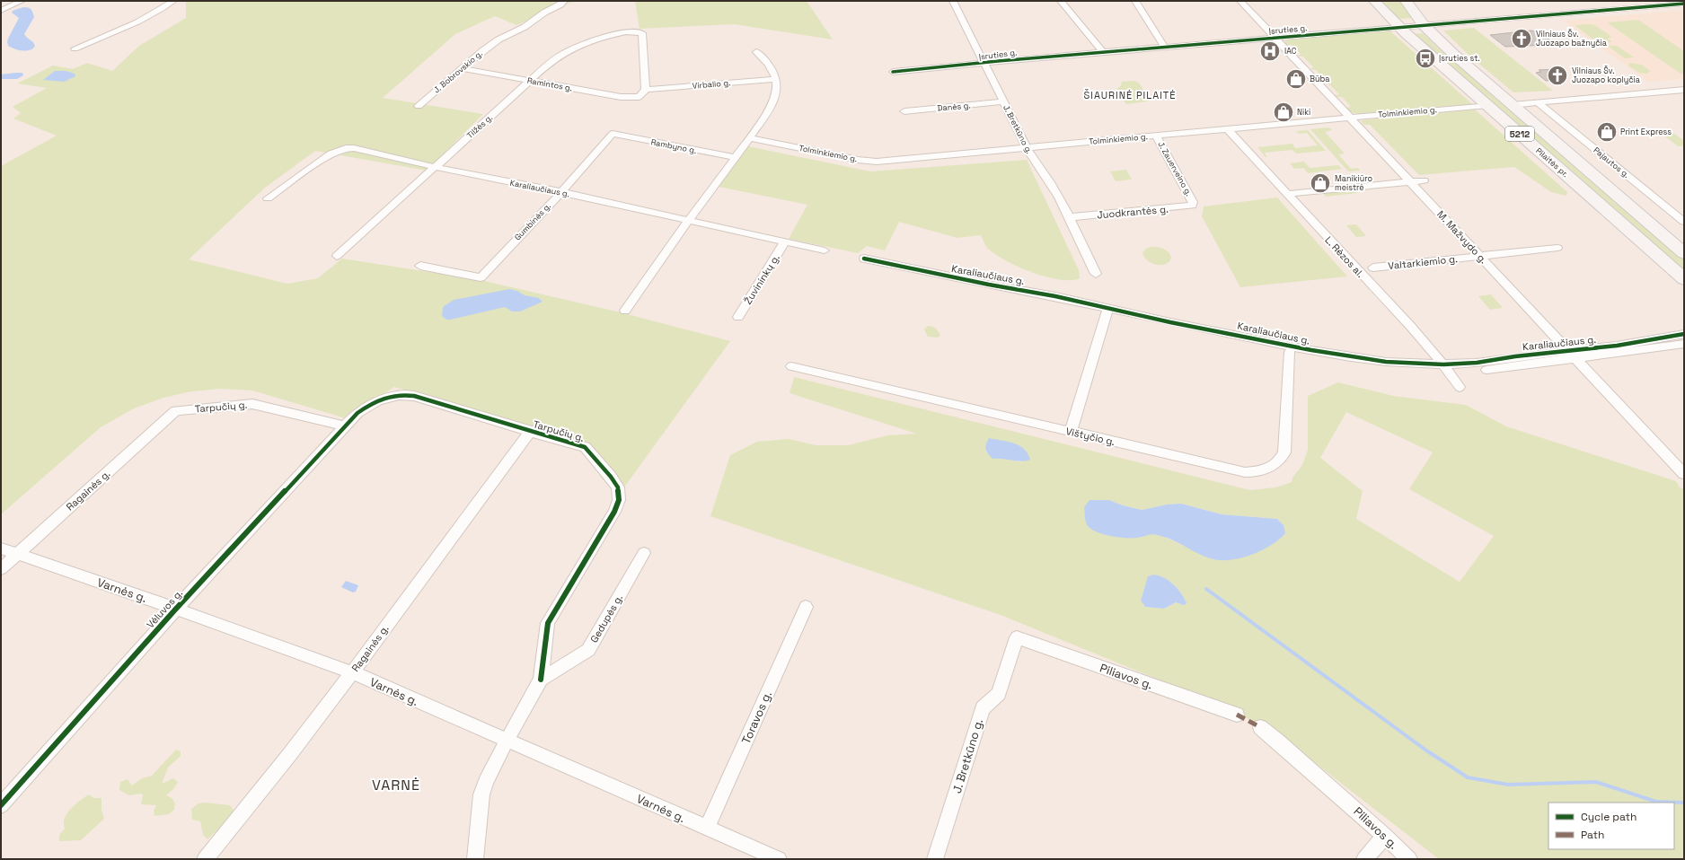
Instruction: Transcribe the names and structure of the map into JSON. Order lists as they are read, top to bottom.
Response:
{
  "streets": {
    "main road": ["5212", "Pilaitės pr."],
    "street": [
      "Įsruties g.",
      "J. Bobrovskio g.",
      "Ramintos g.",
      "Virbalio g.",
      "Danės g.",
      "Tolminkiemio g.",
      "Tilžės g.",
      "J. Bretkūno g.",
      "Rambyno g.",
      "Pajautos g.",
      "J. Zauerveino g.",
      "Karaliaučiaus g.",
      "Juodkrantės g.",
      "Gumbinės g.",
      "M. Mažvydo g.",
      "L. Rėzos al.",
      "Valtarkiemio g.",
      "Žuvininkų g.",
      "Tarpučių g.",
      "Vištyčio g.",
      "Ragainės g.",
      "Varnės g.",
      "Vėluvos g.",
      "Gedupės g.",
      "Piliavos g.",
      "Toravos g."
    ]
  },
  "crossings": [
    ["Įsruties g.", "J. Bretkūno g."],
    ["Įsruties g.", "Pilaitės pr."],
    ["Įsruties g.", "M. Mažvydo g."],
    ["J. Bobrovskio g.", "Ramintos g."],
    ["Ramintos g.", "Virbalio g."],
    ["Ramintos g.", "Tilžės g."],
    ["Virbalio g.", "Tilžės g."],
    ["Danės g.", "J. Bretkūno g."],
    ["Tolminkiemio g.", "J. Bretkūno g."],
    ["Tolminkiemio g.", "Pilaitės pr."],
    ["Tolminkiemio g.", "J. Zauerveino g."],
    ["Tolminkiemio g.", "M. Mažvydo g."],
    ["Tolminkiemio g.", "L. Rėzos al."],
    ["Tilžės g.", "Karaliaučiaus g."],
    ["J. Bretkūno g.", "Juodkrantės g."],
    ["J. Bretkūno g.", "Piliavos g."],
    ["Rambyno g.", "Gumbinės g."],
    ["J. Zauerveino g.", "Juodkrantės g."],
    ["Karaliaučiaus g.", "Gumbinės g."],
    ["Karaliaučiaus g.", "M. Mažvydo g."],
    ["Karaliaučiaus g.", "L. Rėzos al."],
    ["Karaliaučiaus g.", "Žuvininkų g."],
    ["Karaliaučiaus g.", "Vištyčio g."],
    ["M. Mažvydo g.", "Valtarkiemio g."],
    ["Tarpučių g.", "Ragainės g."],
    ["Tarpučių g.", "Vėluvos g."],
    ["Tarpučių g.", "Gedupės g."],
    ["Ragainės g.", "Varnės g."],
    ["Varnės g.", "Vėluvos g."],
    ["Varnės g.", "Gedupės g."],
    ["Varnės g.", "Toravos g."]
  ],
  "districts": ["ŠIAURINĖ PILAITĖ", "VARNĖ"],
  "places": {
    "church": ["Vilniaus Šv. Juozapo bažnyčia", "Vilniaus Šv. Juozapo koplyčia"],
    "hospital": ["IAC"],
    "bus stop": ["Įsruties st."],
    "shop": [
      "Būba",
      "Niki",
      "Print Express",
      "Manikiūro meistrė"
    ]
  },
  "legend": ["Cycle path", "Path"]
}
